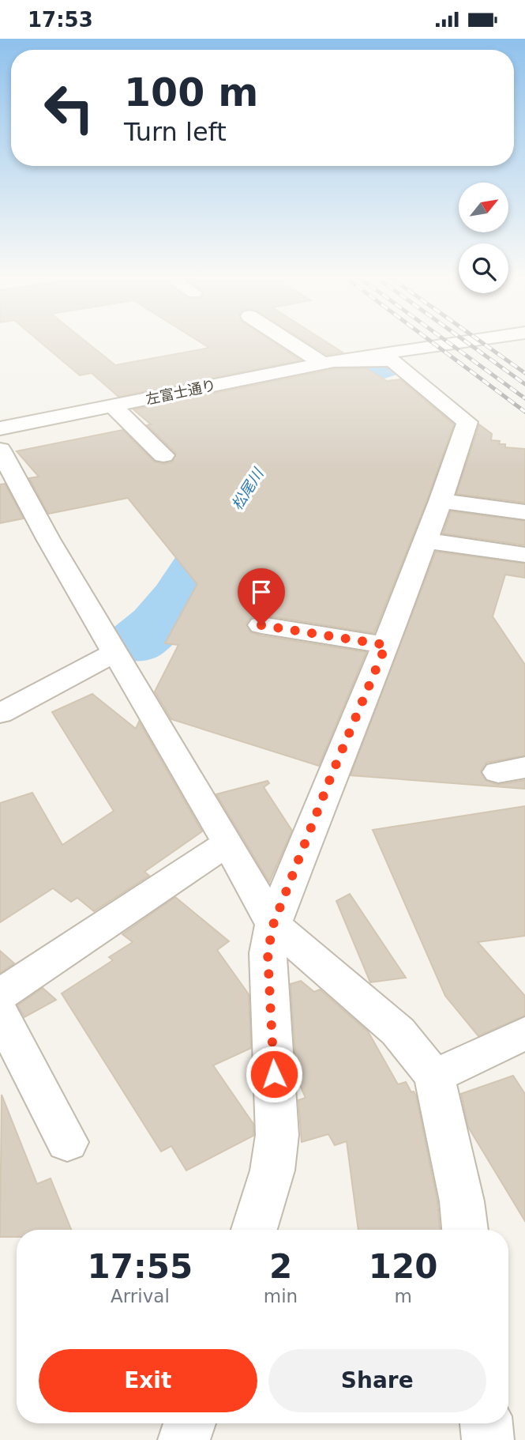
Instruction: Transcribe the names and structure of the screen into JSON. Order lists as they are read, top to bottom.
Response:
{
  "streets": {
    "street": ["左富士通り"]
  },
  "water": ["松尾川"],
  "north": "top right",
  "page": {
    "status": "17:53",
    "turn": ["100 m", "Turn left"],
    "eta": [
      "17:55",
      "Arrival",
      "2",
      "min",
      "120",
      "m"
    ],
    "buttons": ["Exit", "Share"]
  }
}
